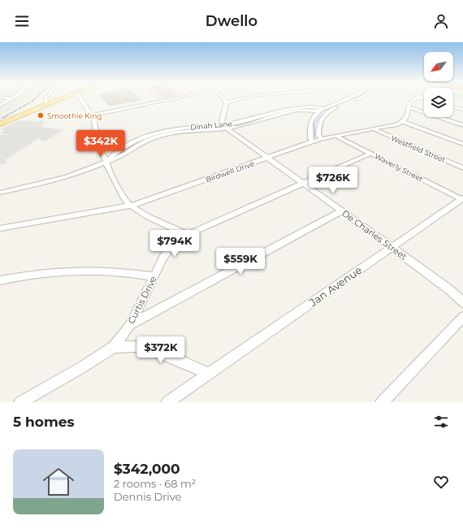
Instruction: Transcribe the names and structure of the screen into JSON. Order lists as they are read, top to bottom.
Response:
{
  "streets": {
    "street": [
      "Dinah Lane",
      "Westfield Street",
      "Waverly Street",
      "Birdwell Drive",
      "De Charles Street",
      "Jan Avenue",
      "Curtis Drive"
    ]
  },
  "crossings": [
    ["Dinah Lane", "De Charles Street"],
    ["Westfield Street", "Birdwell Drive"],
    ["Waverly Street", "Birdwell Drive"],
    ["Waverly Street", "Jan Avenue"],
    ["Waverly Street", "Curtis Drive"],
    ["Birdwell Drive", "De Charles Street"],
    ["De Charles Street", "Jan Avenue"],
    ["De Charles Street", "Curtis Drive"]
  ],
  "places": ["Smoothie King"],
  "north": "bottom left",
  "page": {
    "header": "Dwello",
    "price": [
      "$342K",
      "$726K",
      "$794K",
      "$559K",
      "$372K"
    ],
    "heading": "5 homes",
    "list": [
      {
        "name": "$342,000",
        "note": "2 rooms · 68 m² · Dennis Drive"
      }
    ]
  }
}
